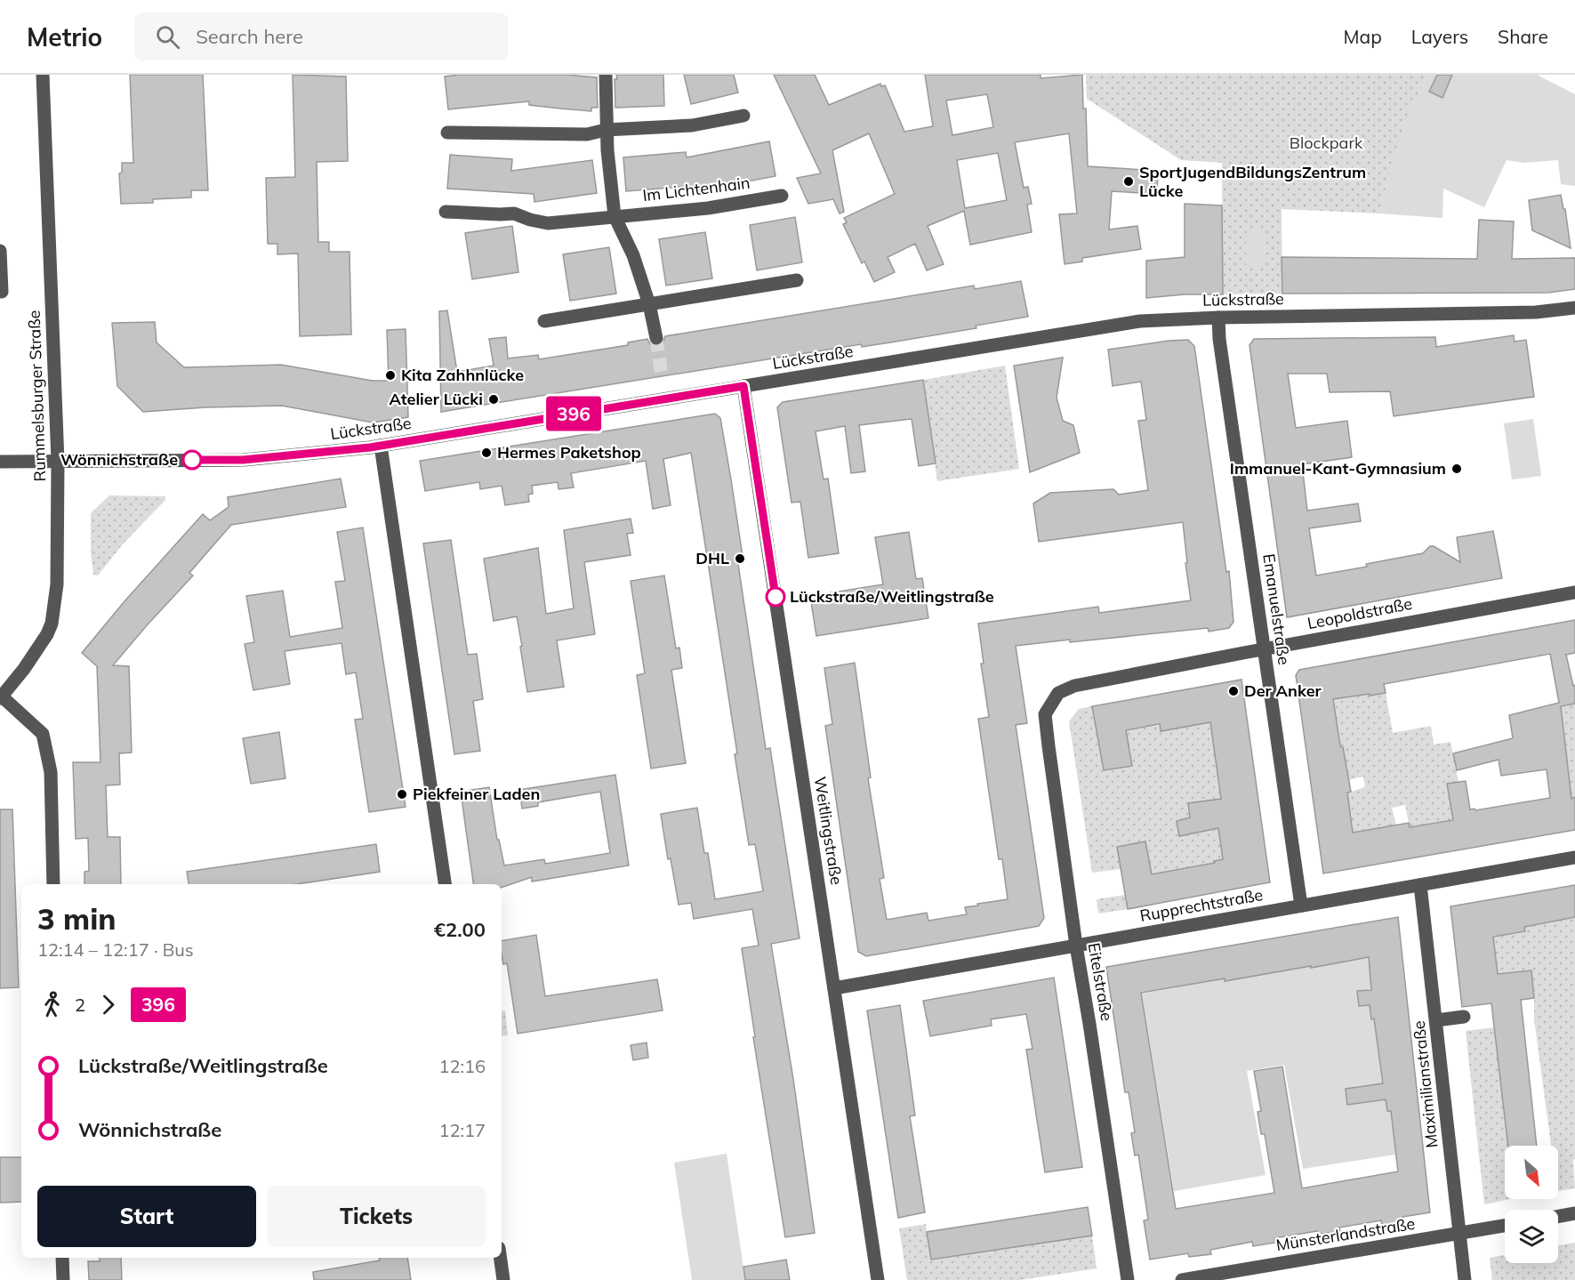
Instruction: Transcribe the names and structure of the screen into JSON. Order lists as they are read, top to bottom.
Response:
{
  "streets": {
    "street": [
      "Im Lichtenhain",
      "Lückstraße",
      "Rummelsburger Straße",
      "Emanuelstraße",
      "Leopoldstraße",
      "Weitlingstraße",
      "Rupprechtstraße",
      "Eitelstraße",
      "Maximilianstraße",
      "Münsterlandstraße"
    ]
  },
  "crossings": [
    ["Lückstraße", "Rummelsburger Straße"],
    ["Lückstraße", "Emanuelstraße"],
    ["Lückstraße", "Weitlingstraße"],
    ["Emanuelstraße", "Leopoldstraße"],
    ["Emanuelstraße", "Rupprechtstraße"],
    ["Leopoldstraße", "Eitelstraße"],
    ["Weitlingstraße", "Rupprechtstraße"],
    ["Rupprechtstraße", "Eitelstraße"],
    ["Rupprechtstraße", "Maximilianstraße"],
    ["Maximilianstraße", "Münsterlandstraße"]
  ],
  "parks": ["Blockpark"],
  "places": [
    "SportJugendBildungsZentrum Lücke",
    "Kita Zahhnlücke",
    "Atelier Lücki",
    "Hermes Paketshop",
    "Wönnichstraße",
    "Immanuel-Kant-Gymnasium",
    "DHL",
    "Lückstraße/Weitlingstraße",
    "Der Anker",
    "Piekfeiner Laden"
  ],
  "lines": ["bus line 396"],
  "north": "bottom right",
  "page": {
    "header": "Metrio",
    "search": "Search here",
    "nav": ["Map", "Layers", "Share"],
    "on_map": "396",
    "heading": ["3 min", "12:14 – 12:17 · Bus", "€2.00"],
    "legs": ["2", "396"],
    "list": [
      {
        "name": "Lückstraße/Weitlingstraße",
        "value": "12:16"
      },
      {
        "name": "Wönnichstraße",
        "value": "12:17"
      }
    ],
    "buttons": ["Start", "Tickets"]
  }
}
